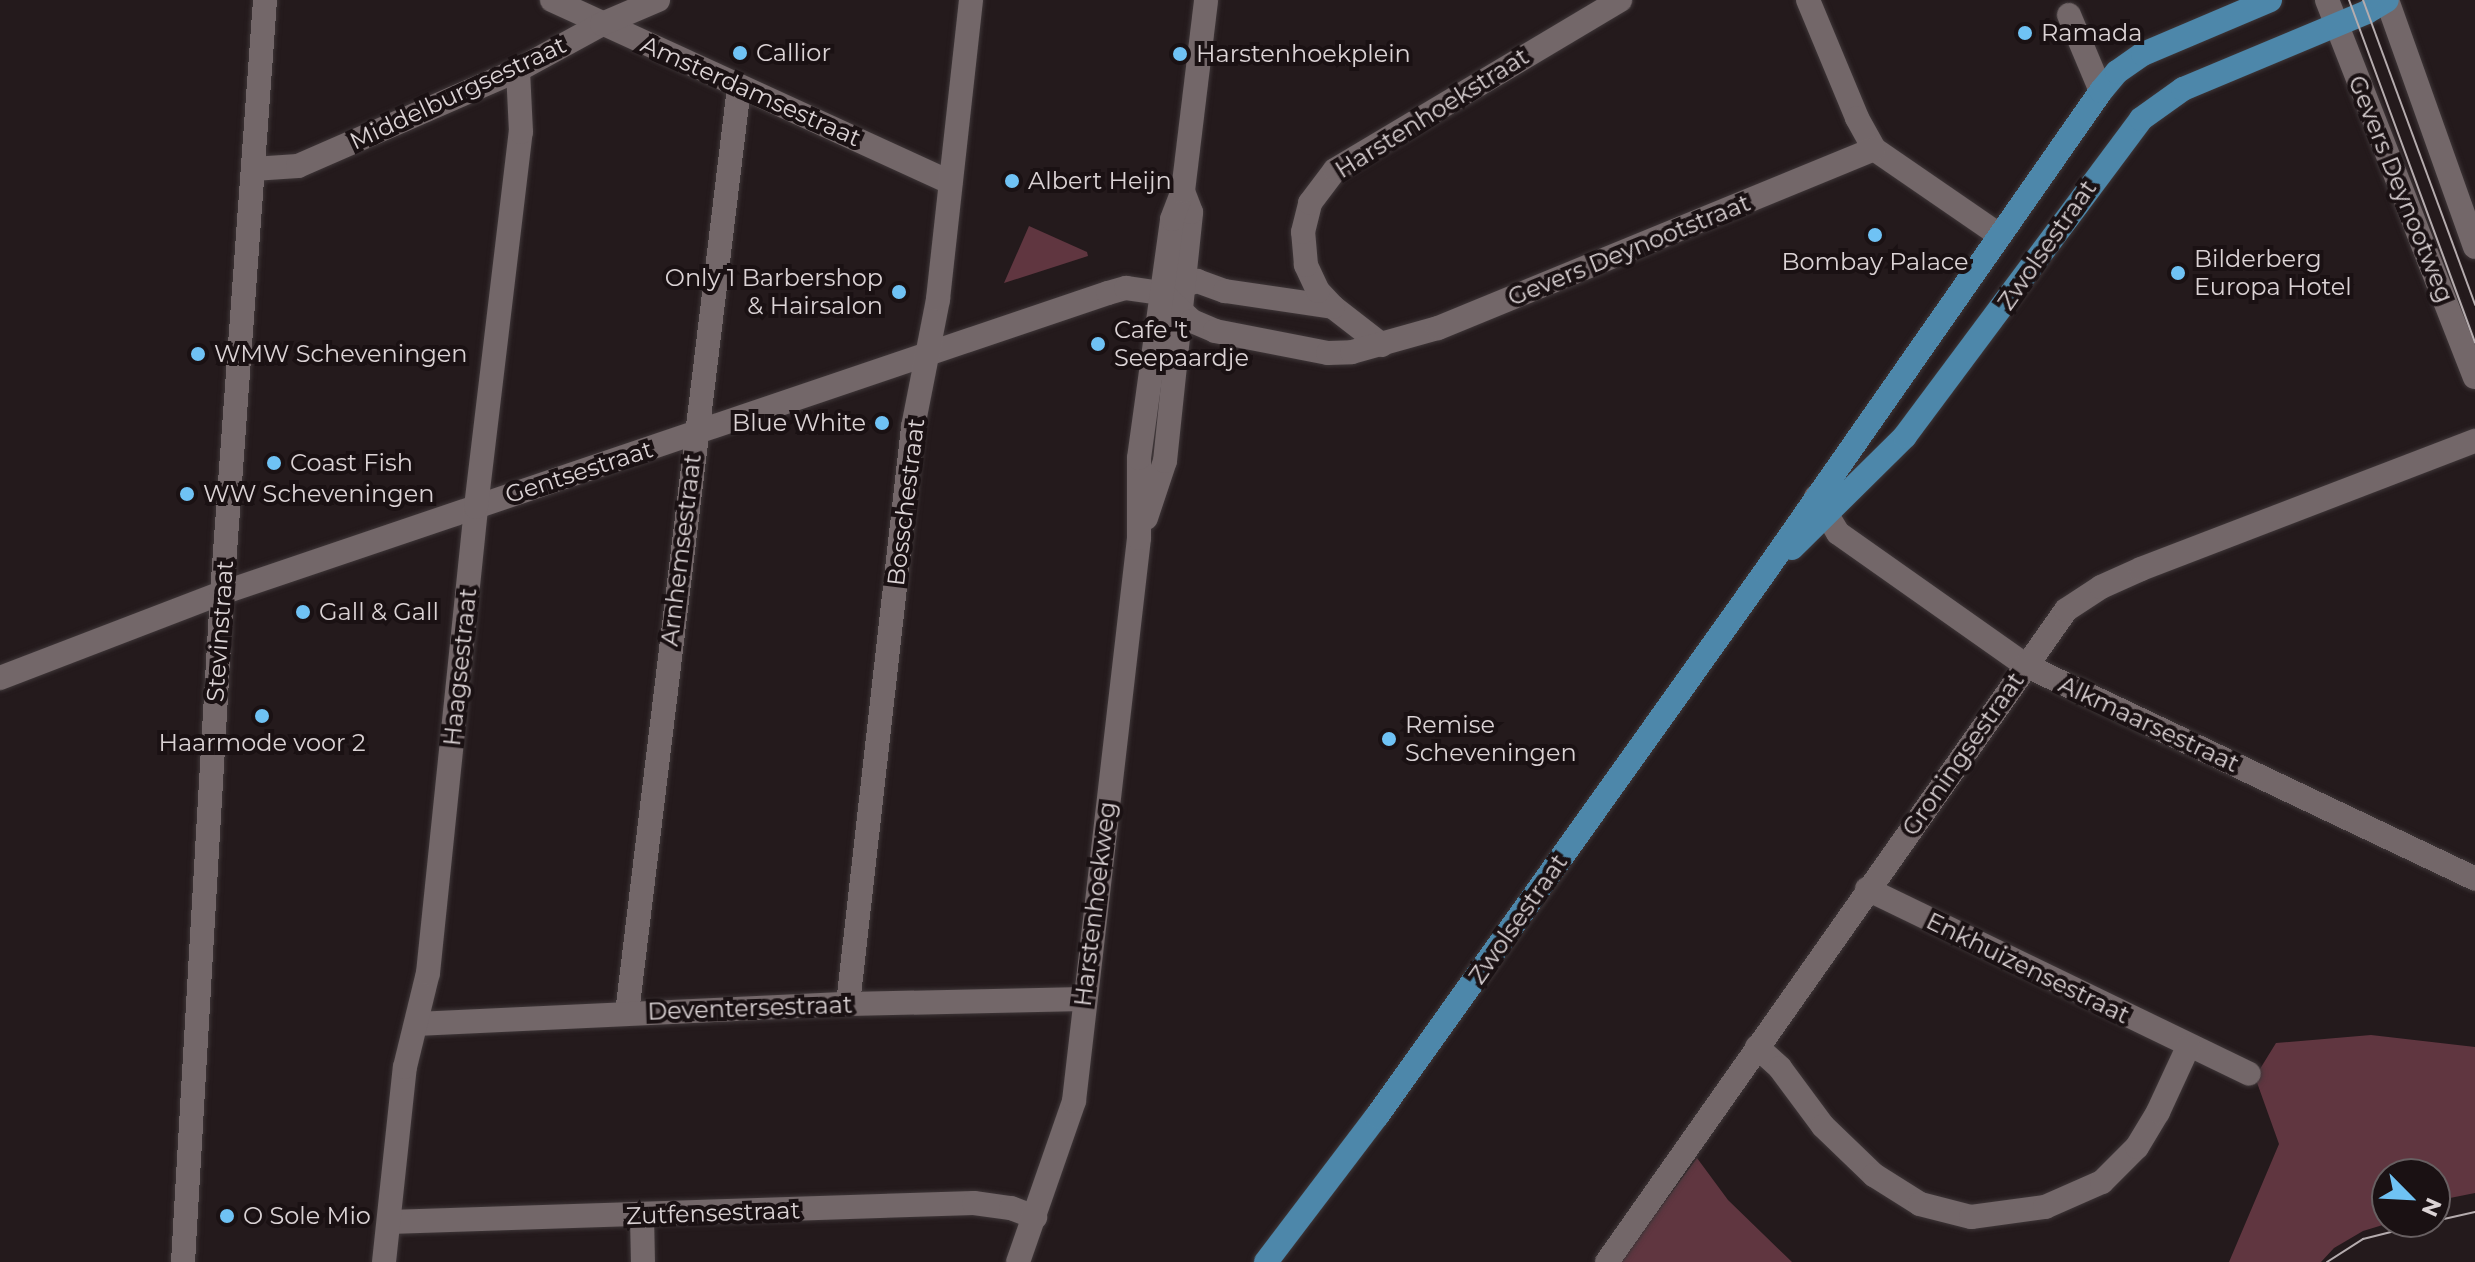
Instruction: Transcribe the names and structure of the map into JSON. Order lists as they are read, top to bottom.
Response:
{
  "streets": {
    "main road": ["Zwolsestraat"],
    "street": [
      "Amsterdamsestraat",
      "Middelburgsestraat",
      "Harstenhoekstraat",
      "Gevers Deynootweg",
      "Gevers Deynootstraat",
      "Gentsestraat",
      "Bosschestraat",
      "Arnhemsestraat",
      "Stevinstraat",
      "Haagsestraat",
      "Alkmaarsestraat",
      "Groningsestraat",
      "Harstenhoekweg",
      "Enkhuizensestraat",
      "Deventersestraat",
      "Zutfensestraat"
    ]
  },
  "crossings": [
    ["Amsterdamsestraat", "Middelburgsestraat"],
    ["Amsterdamsestraat", "Bosschestraat"],
    ["Amsterdamsestraat", "Arnhemsestraat"],
    ["Middelburgsestraat", "Stevinstraat"],
    ["Middelburgsestraat", "Haagsestraat"],
    ["Gevers Deynootweg", "Zwolsestraat"],
    ["Zwolsestraat", "Alkmaarsestraat"],
    ["Gentsestraat", "Bosschestraat"],
    ["Gentsestraat", "Arnhemsestraat"],
    ["Gentsestraat", "Stevinstraat"],
    ["Gentsestraat", "Haagsestraat"],
    ["Gentsestraat", "Harstenhoekweg"],
    ["Bosschestraat", "Deventersestraat"],
    ["Arnhemsestraat", "Deventersestraat"],
    ["Haagsestraat", "Deventersestraat"],
    ["Haagsestraat", "Zutfensestraat"],
    ["Alkmaarsestraat", "Groningsestraat"],
    ["Groningsestraat", "Enkhuizensestraat"],
    ["Harstenhoekweg", "Deventersestraat"],
    ["Harstenhoekweg", "Zutfensestraat"]
  ],
  "places": [
    "Ramada",
    "Callior",
    "Harstenhoekplein",
    "Albert Heijn",
    "Bombay Palace",
    "Bilderberg Europa Hotel",
    "Only 1 Barbershop & Hairsalon",
    "Cafe 't Seepaardje",
    "WMW Scheveningen",
    "Blue White",
    "Coast Fish",
    "WW Scheveningen",
    "Gall & Gall",
    "Haarmode voor 2",
    "Remise Scheveningen",
    "O Sole Mio"
  ],
  "north": "bottom right"
}
